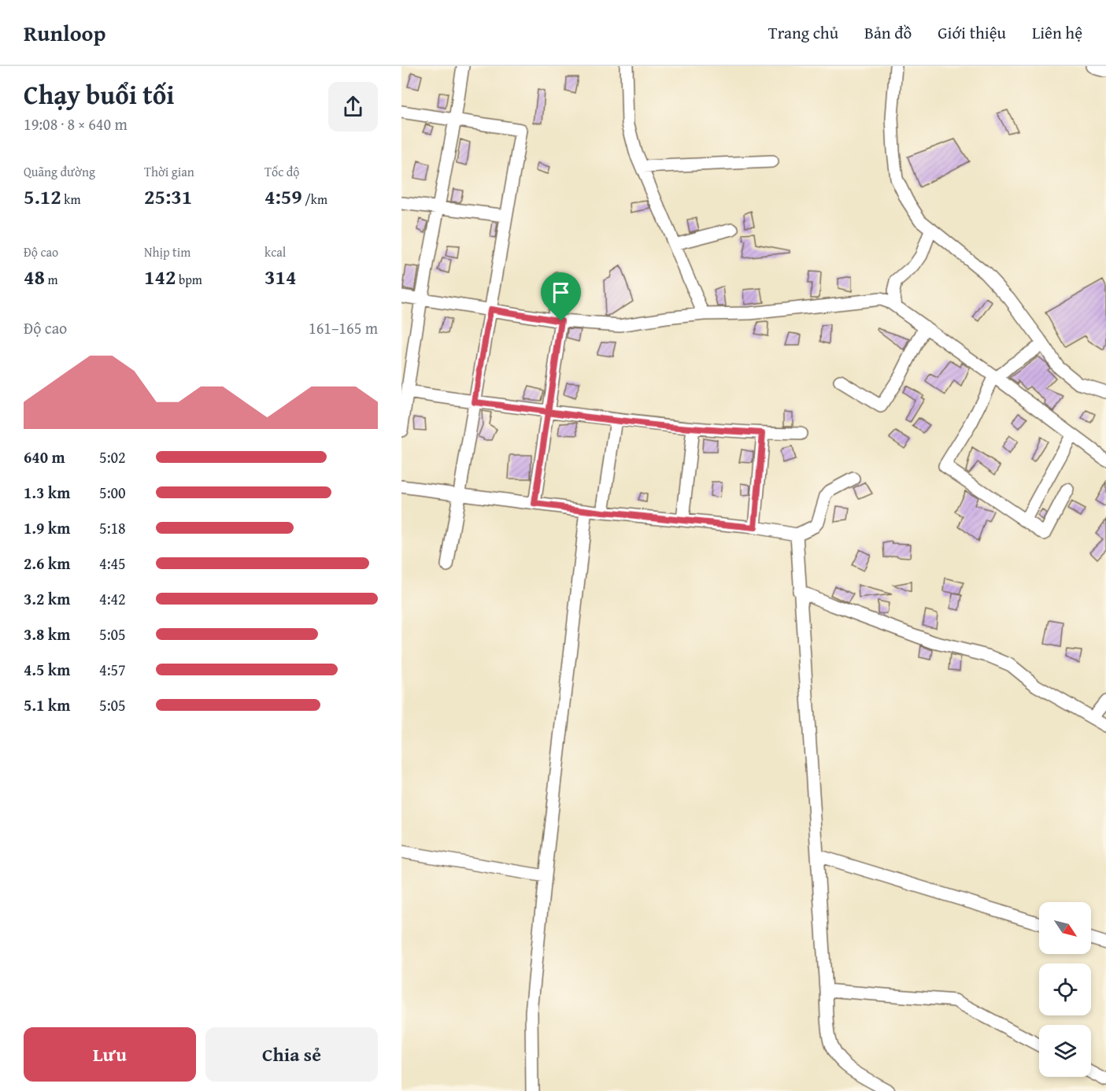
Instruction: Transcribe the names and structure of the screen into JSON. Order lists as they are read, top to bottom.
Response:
{
  "north": "bottom right",
  "page": {
    "header": "Runloop",
    "nav": [
      "Trang chủ",
      "Bản đồ",
      "Giới thiệu",
      "Liên hệ"
    ],
    "heading": ["Chạy buổi tối", "19:08 · 8 × 640 m"],
    "stats": [
      ["Quãng đường", "5.12 km"],
      ["Thời gian", "25:31"],
      ["Tốc độ", "4:59 /km"],
      ["Độ cao", "48 m"],
      ["Nhịp tim", "142 bpm"],
      ["kcal", "314"]
    ],
    "chart": ["Độ cao", "161–165 m"],
    "list": [
      {
        "name": "640 m",
        "note": "5:02"
      },
      {
        "name": "1.3 km",
        "note": "5:00"
      },
      {
        "name": "1.9 km",
        "note": "5:18"
      },
      {
        "name": "2.6 km",
        "note": "4:45"
      },
      {
        "name": "3.2 km",
        "note": "4:42"
      },
      {
        "name": "3.8 km",
        "note": "5:05"
      },
      {
        "name": "4.5 km",
        "note": "4:57"
      },
      {
        "name": "5.1 km",
        "note": "5:05"
      }
    ],
    "buttons": ["Lưu", "Chia sẻ"]
  }
}
